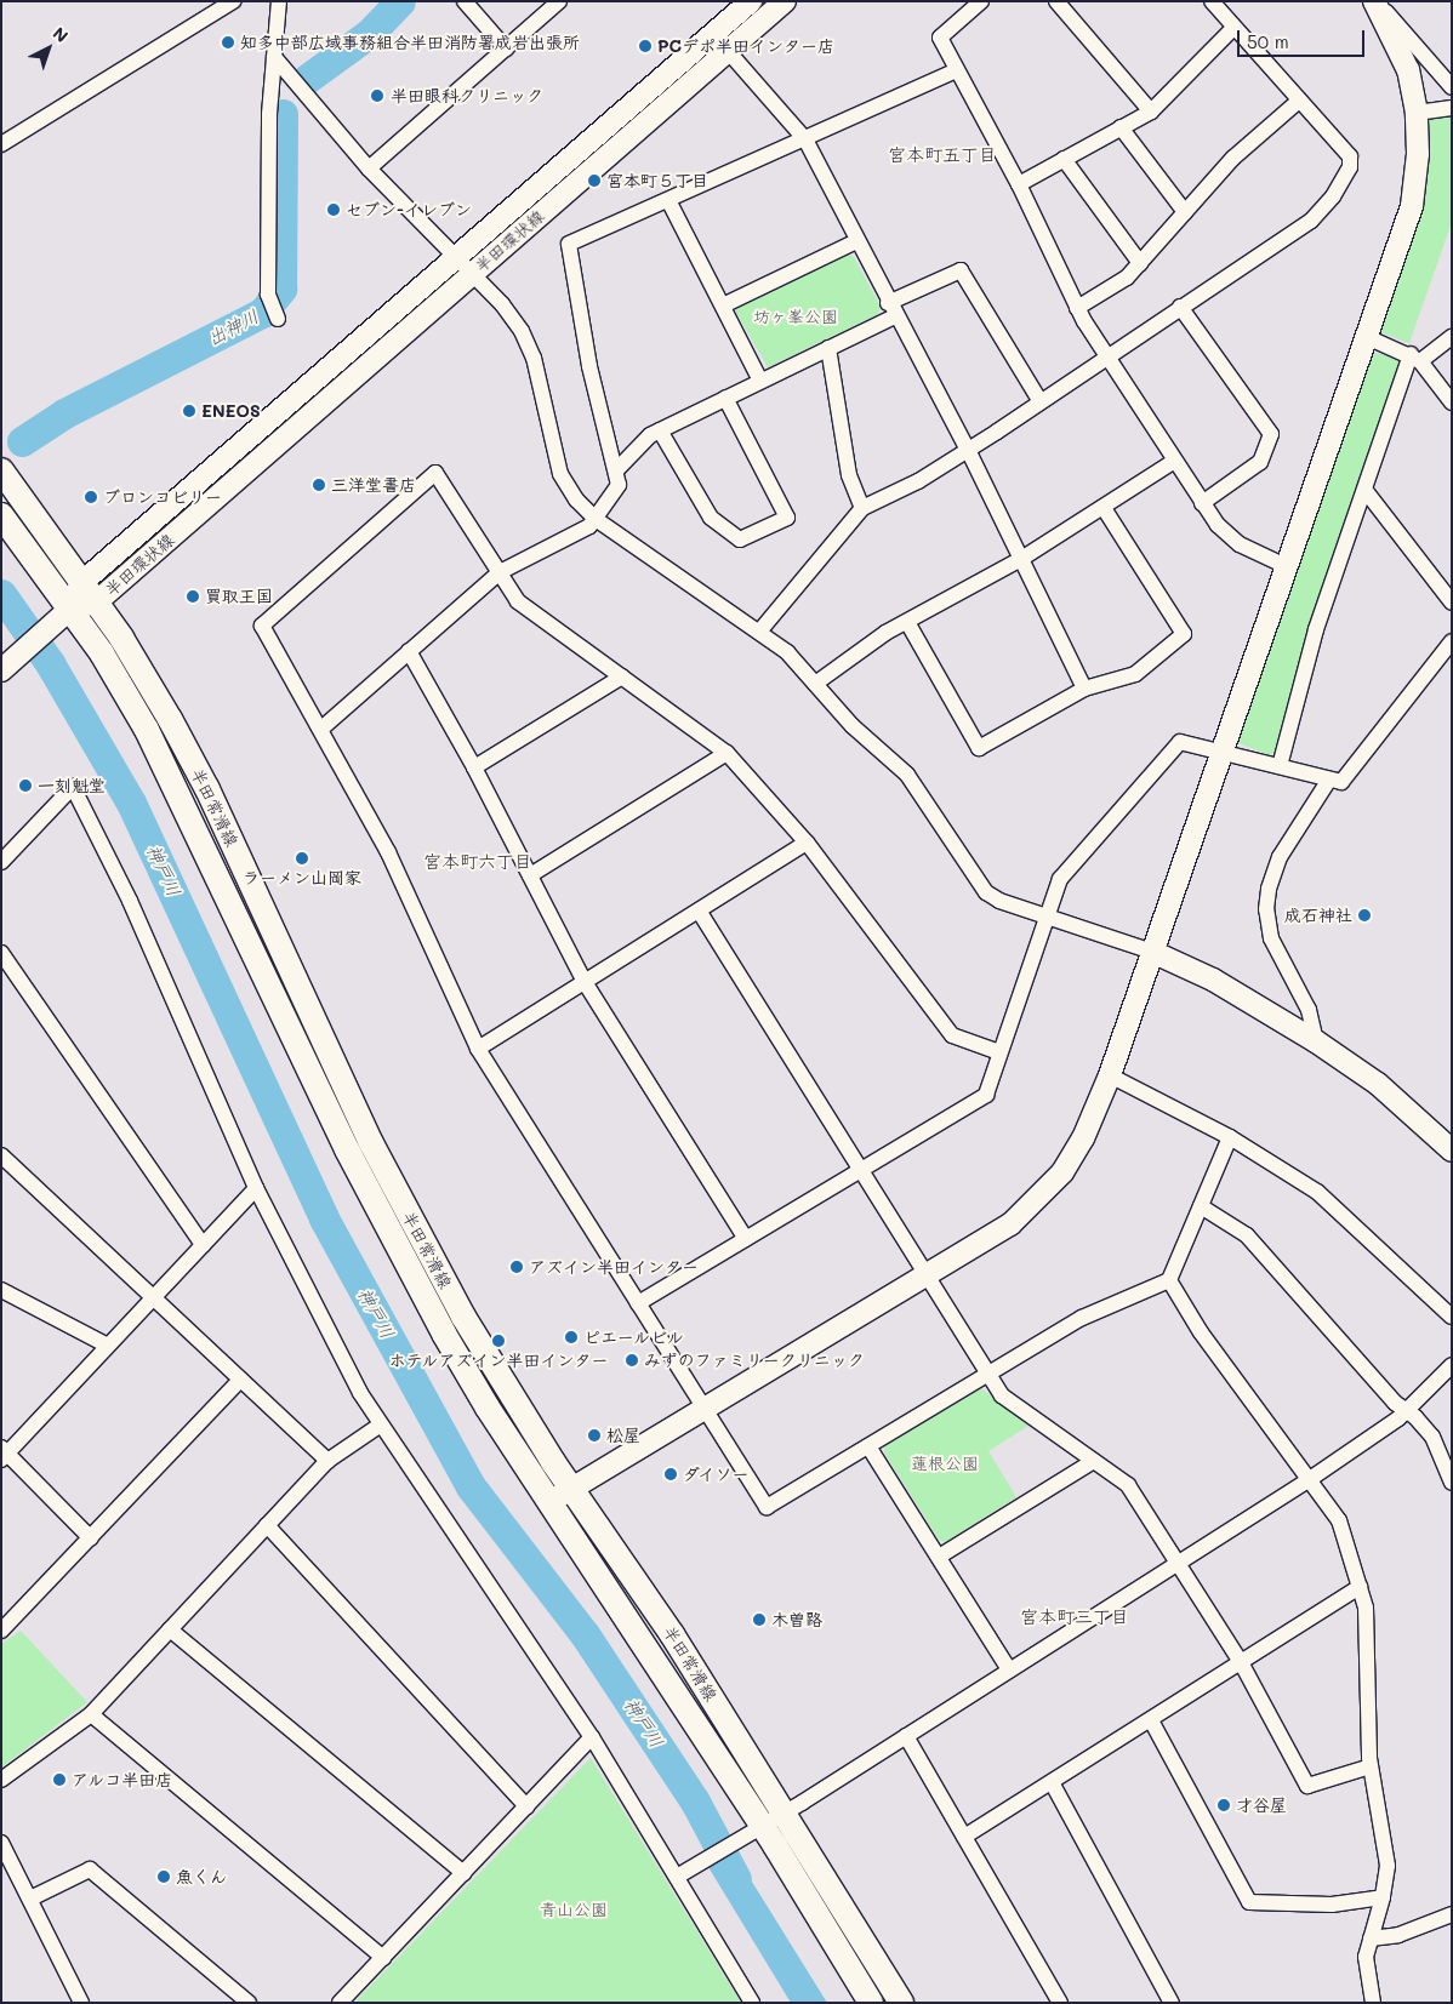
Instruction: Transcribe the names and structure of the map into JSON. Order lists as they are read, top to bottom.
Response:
{
  "streets": {
    "main road": ["半田常滑線"],
    "street": ["半田環状線"]
  },
  "crossings": [
    ["半田環状線", "半田常滑線"]
  ],
  "districts": ["宮本町五丁目", "宮本町六丁目", "宮本町三丁目"],
  "water": ["出神川", "神戸川"],
  "parks": ["坊ヶ峯公園", "蓮根公園", "青山公園"],
  "places": [
    "知多中部広域事務組合半田消防署成岩出張所",
    "PCデポ半田インター店",
    "半田眼科クリニック",
    "宮本町５丁目",
    "セブン-イレブン",
    "ENEOS",
    "三洋堂書店",
    "ブロンコビリー",
    "買取王国",
    "一刻魁堂",
    "ラーメン山岡家",
    "成石神社",
    "アズイン半田インター",
    "ピエールビル",
    "ホテルアズイン半田インター",
    "みずのファミリークリニック",
    "松屋",
    "ダイソー",
    "木曽路",
    "アルコ半田店",
    "才谷屋",
    "魚くん"
  ],
  "scale_bar": "50 m",
  "north": "top right"
}
